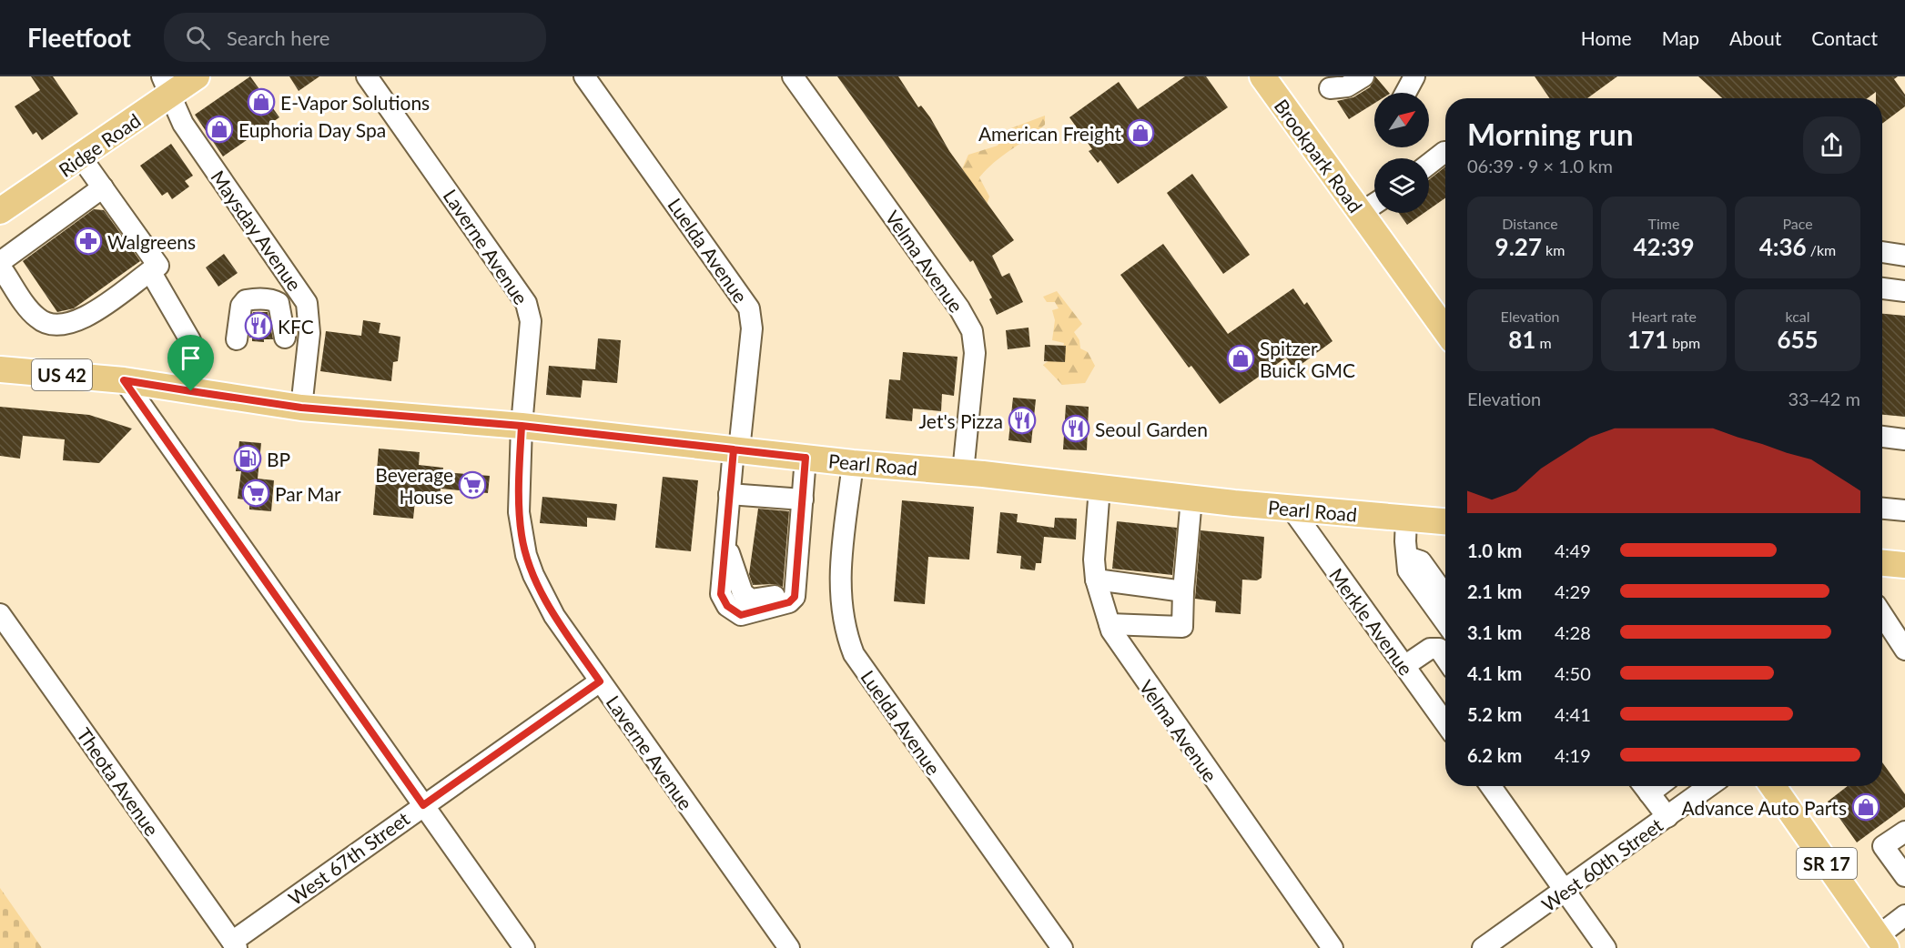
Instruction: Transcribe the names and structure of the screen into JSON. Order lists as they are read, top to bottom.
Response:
{
  "streets": {
    "main road": [
      "Ridge Road",
      "Brookpark Road",
      "US 42",
      "Pearl Road",
      "SR 17"
    ],
    "street": [
      "Maysday Avenue",
      "Laverne Avenue",
      "Luelda Avenue",
      "Velma Avenue",
      "Merkle Avenue",
      "Theota Avenue",
      "West 67th Street",
      "West 60th Street"
    ]
  },
  "crossings": [
    ["Ridge Road", "Maysday Avenue"],
    ["Maysday Avenue", "Pearl Road"],
    ["Laverne Avenue", "Pearl Road"],
    ["Laverne Avenue", "West 67th Street"],
    ["Luelda Avenue", "Pearl Road"],
    ["Velma Avenue", "Pearl Road"],
    ["Pearl Road", "Merkle Avenue"],
    ["Theota Avenue", "West 67th Street"]
  ],
  "places": {
    "shop": [
      "E-Vapor Solutions",
      "Euphoria Day Spa",
      "American Freight",
      "Spitzer Buick GMC",
      "Advance Auto Parts"
    ],
    "pharmacy": ["Walgreens"],
    "restaurant": ["KFC", "Jet's Pizza", "Seoul Garden"],
    "fuel station": ["BP"],
    "supermarket": ["Beverage House", "Par Mar"]
  },
  "north": "top right",
  "page": {
    "header": "Fleetfoot",
    "search": "Search here",
    "nav": [
      "Home",
      "Map",
      "About",
      "Contact"
    ],
    "heading": ["Morning run", "06:39 · 9 × 1.0 km"],
    "stats": [
      ["Distance", "9.27 km"],
      ["Time", "42:39"],
      ["Pace", "4:36 /km"],
      ["Elevation", "81 m"],
      ["Heart rate", "171 bpm"],
      ["kcal", "655"]
    ],
    "chart": ["Elevation", "33–42 m"],
    "list": [
      {
        "name": "1.0 km",
        "note": "4:49"
      },
      {
        "name": "2.1 km",
        "note": "4:29"
      },
      {
        "name": "3.1 km",
        "note": "4:28"
      },
      {
        "name": "4.1 km",
        "note": "4:50"
      },
      {
        "name": "5.2 km",
        "note": "4:41"
      },
      {
        "name": "6.2 km",
        "note": "4:19"
      }
    ]
  }
}
